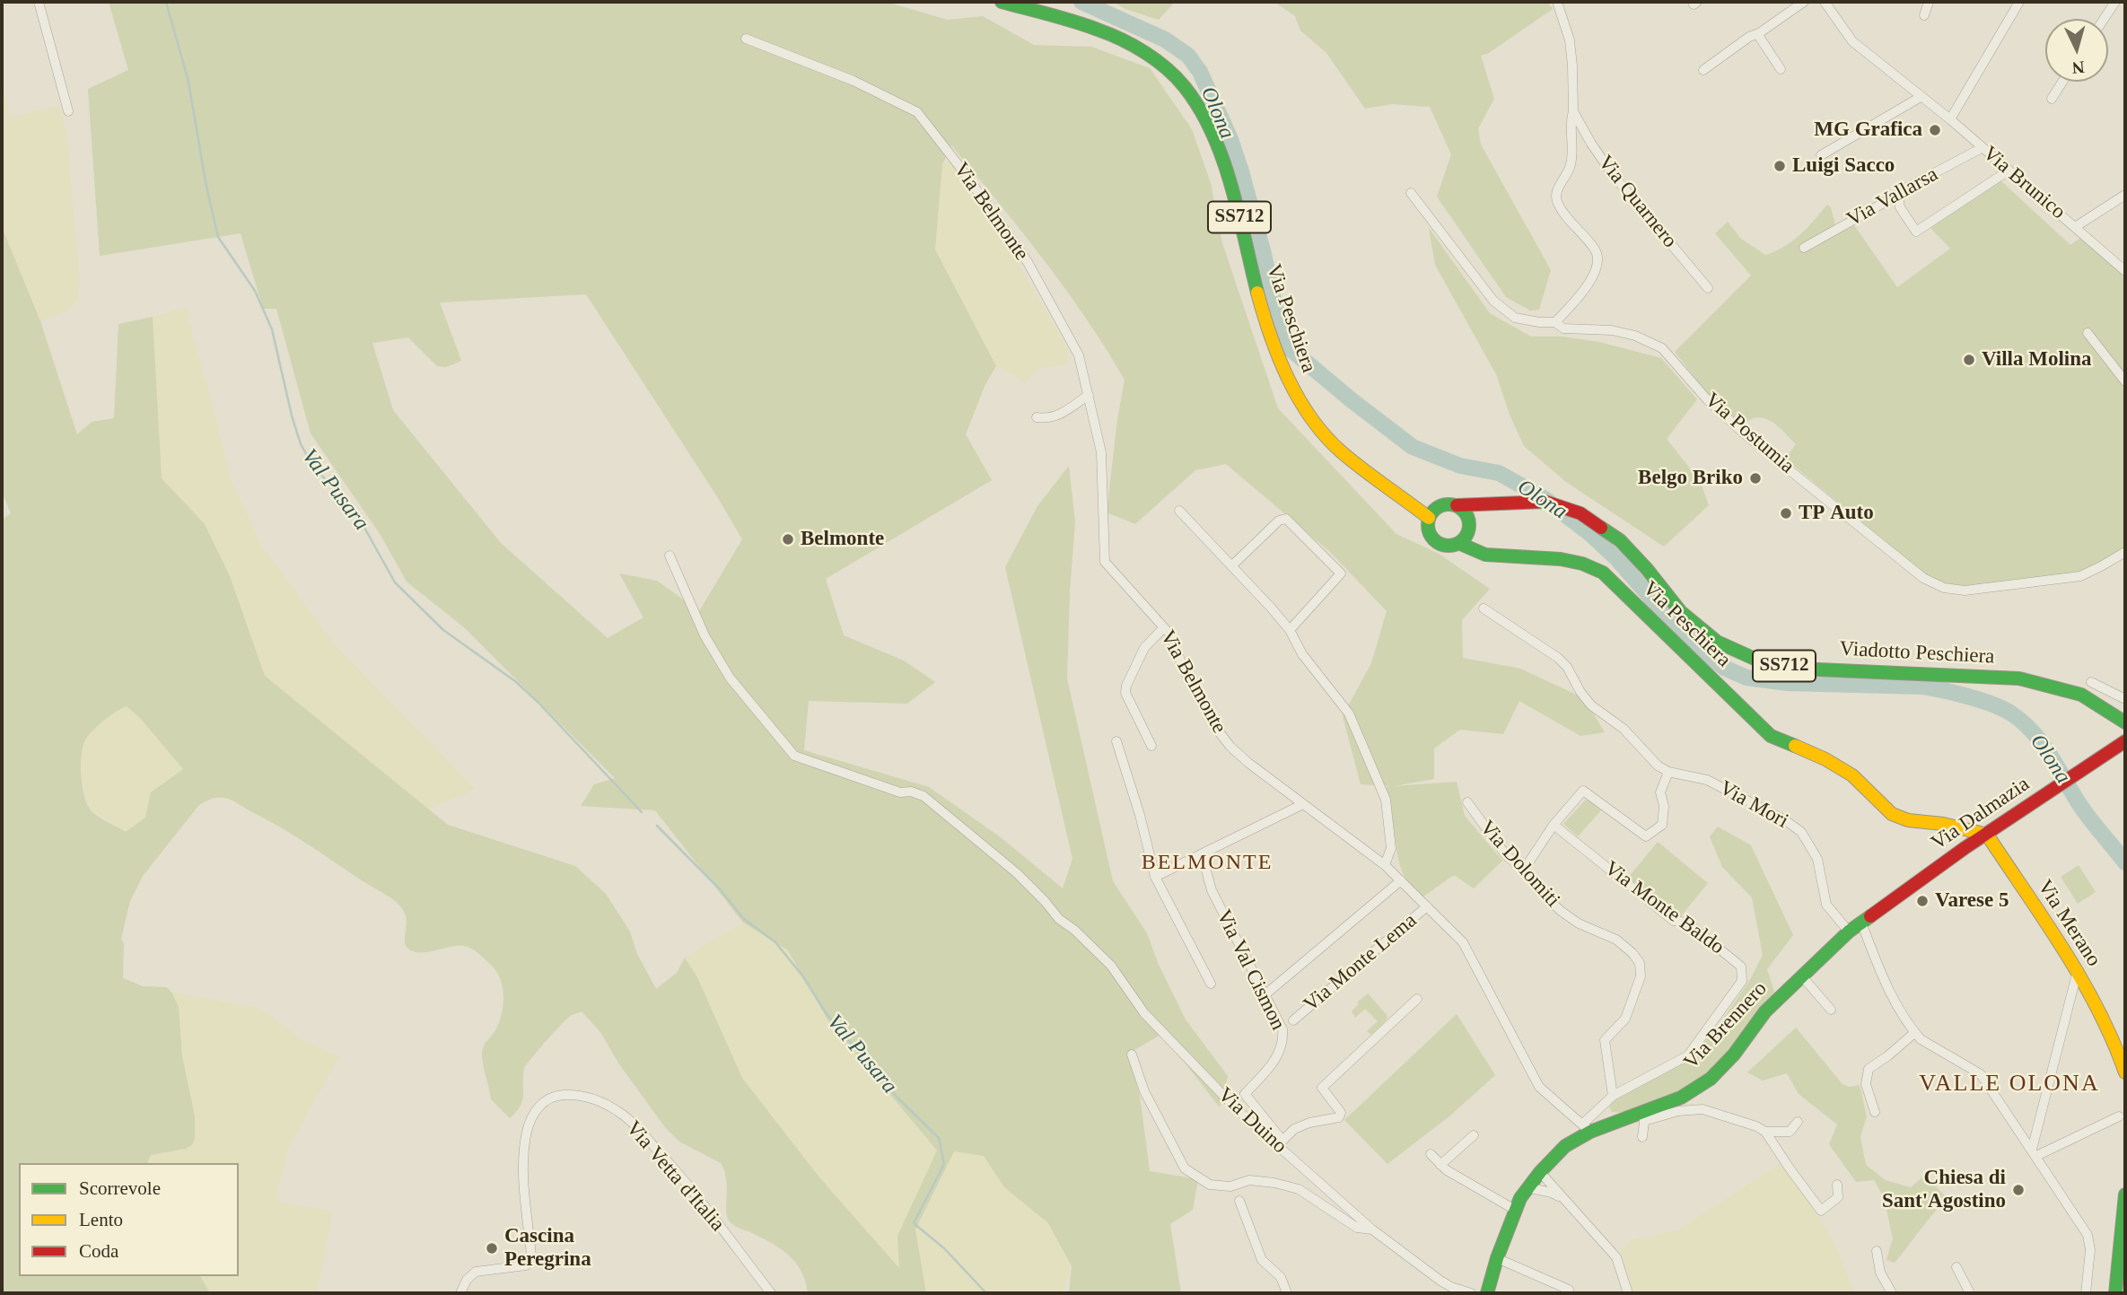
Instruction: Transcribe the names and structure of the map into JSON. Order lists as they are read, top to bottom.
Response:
{
  "streets": {
    "street": [
      "Via Brunico",
      "Via Vallarsa",
      "Via Quarnero",
      "Via Belmonte",
      "SS712",
      "Via Peschiera",
      "Via Postumia",
      "Viadotto Peschiera",
      "Via Mori",
      "Via Dalmazia",
      "Via Dolomiti",
      "Via Monte Baldo",
      "Via Merano",
      "Via Monte Lema",
      "Via Val Cismon",
      "Via Brennero",
      "Via Duino",
      "Via Vetta d'Italia"
    ]
  },
  "crossings": [
    ["Via Brunico", "Via Vallarsa"],
    ["Via Quarnero", "Via Postumia"],
    ["Via Belmonte", "Via Monte Lema"],
    ["Via Belmonte", "Via Brennero"],
    ["Via Peschiera", "Viadotto Peschiera"],
    ["Via Peschiera", "Via Dalmazia"],
    ["Via Peschiera", "Via Merano"],
    ["Via Mori", "Via Brennero"],
    ["Via Dalmazia", "Via Merano"],
    ["Via Dalmazia", "Via Brennero"],
    ["Via Dolomiti", "Via Monte Baldo"],
    ["Via Val Cismon", "Via Duino"]
  ],
  "districts": ["BELMONTE", "VALLE OLONA"],
  "water": ["Olona", "Val Pusara"],
  "places": [
    "MG Grafica",
    "Luigi Sacco",
    "Villa Molina",
    "Belgo Briko",
    "TP Auto",
    "Belmonte",
    "Varese 5",
    "Chiesa di Sant'Agostino",
    "Cascina Peregrina"
  ],
  "legend": ["Scorrevole", "Lento", "Coda"],
  "north": "bottom"
}
